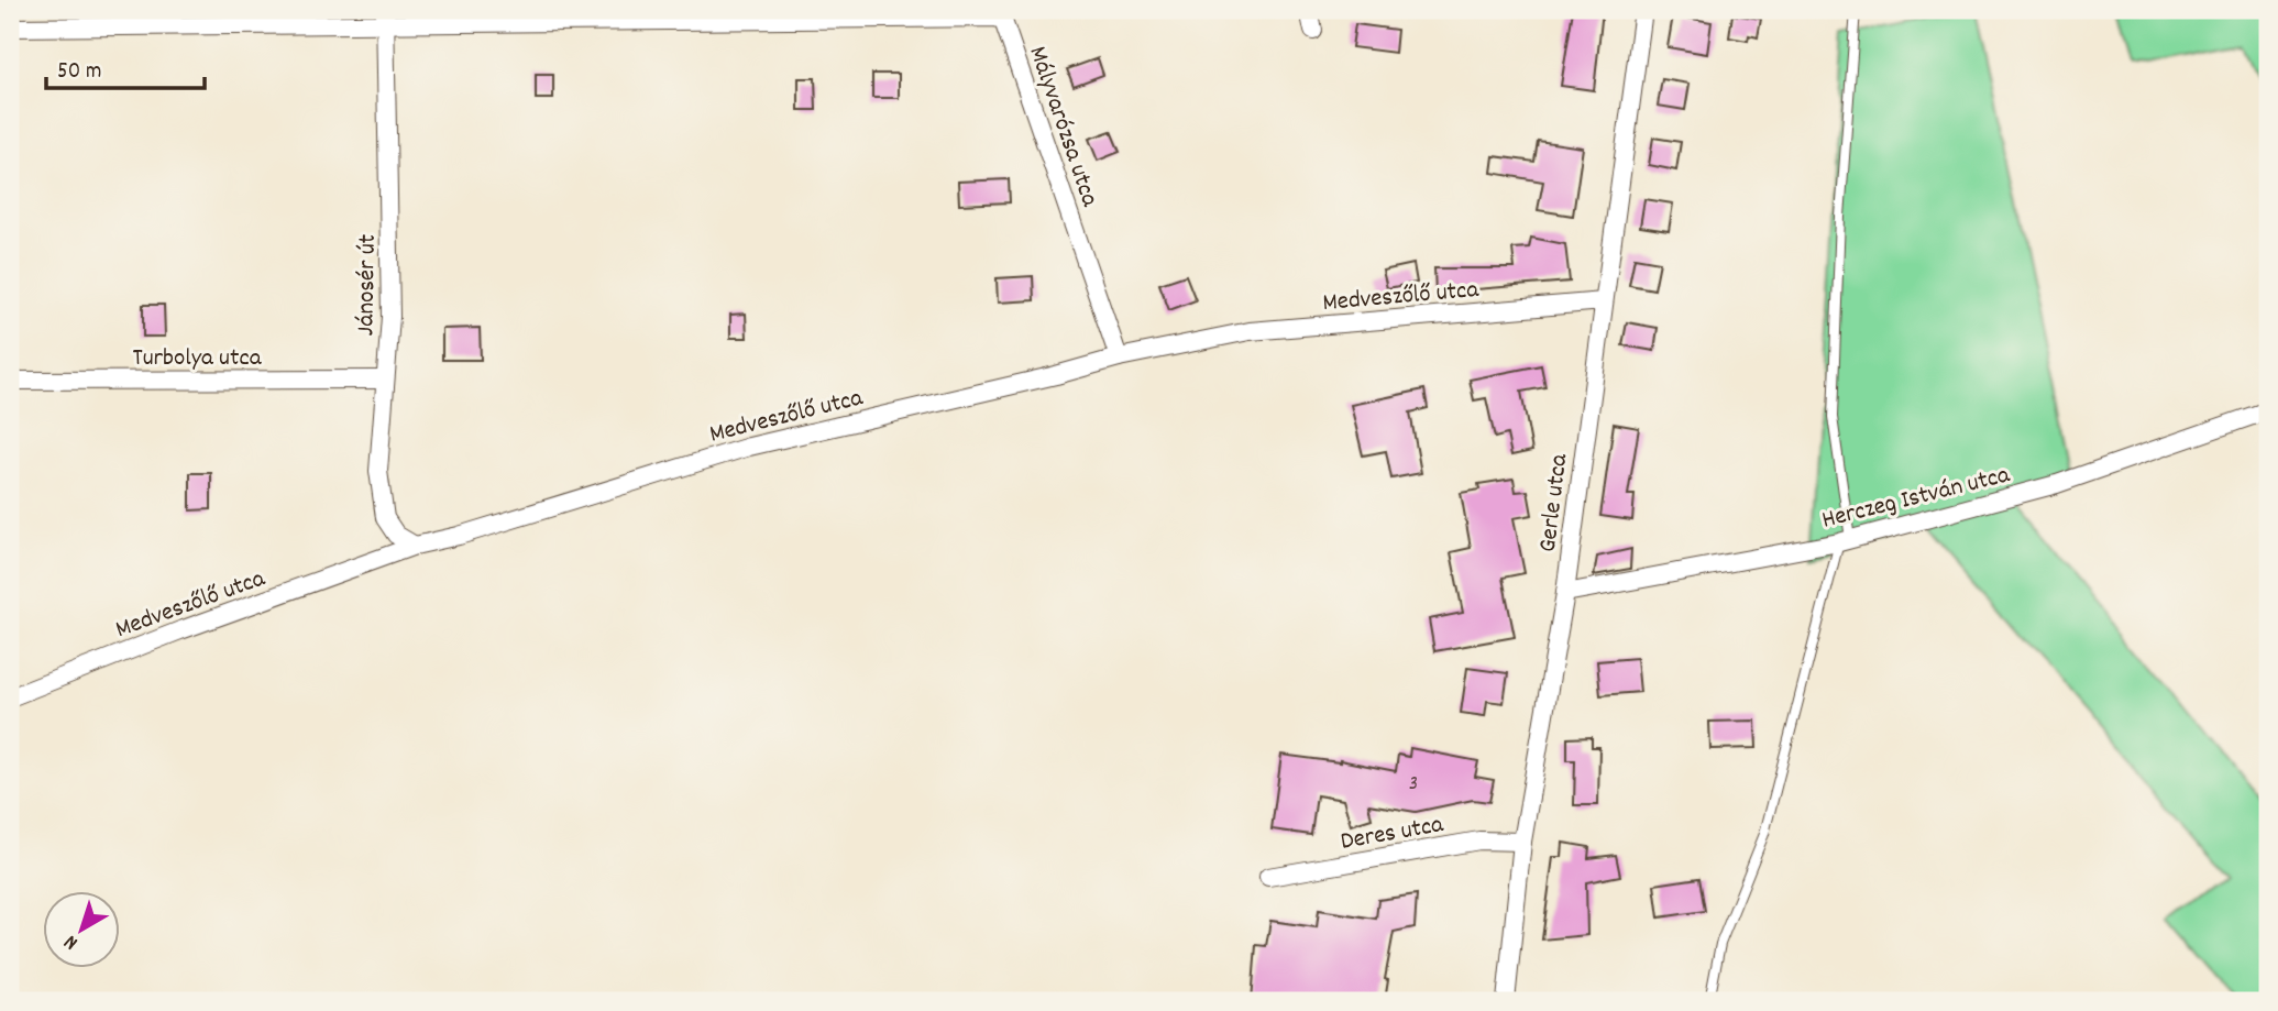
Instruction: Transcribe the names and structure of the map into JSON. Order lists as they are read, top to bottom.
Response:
{
  "streets": {
    "street": [
      "Mályvarózsa utca",
      "Jánosér út",
      "Medveszőlő utca",
      "Turbolya utca",
      "Herczeg István utca",
      "Gerle utca",
      "Deres utca"
    ]
  },
  "crossings": [
    ["Mályvarózsa utca", "Jánosér út"],
    ["Mályvarózsa utca", "Medveszőlő utca"],
    ["Jánosér út", "Medveszőlő utca"],
    ["Jánosér út", "Turbolya utca"],
    ["Medveszőlő utca", "Gerle utca"],
    ["Herczeg István utca", "Gerle utca"],
    ["Gerle utca", "Deres utca"]
  ],
  "house_numbers": ["3"],
  "scale_bar": "50 m",
  "north": "bottom left"
}
